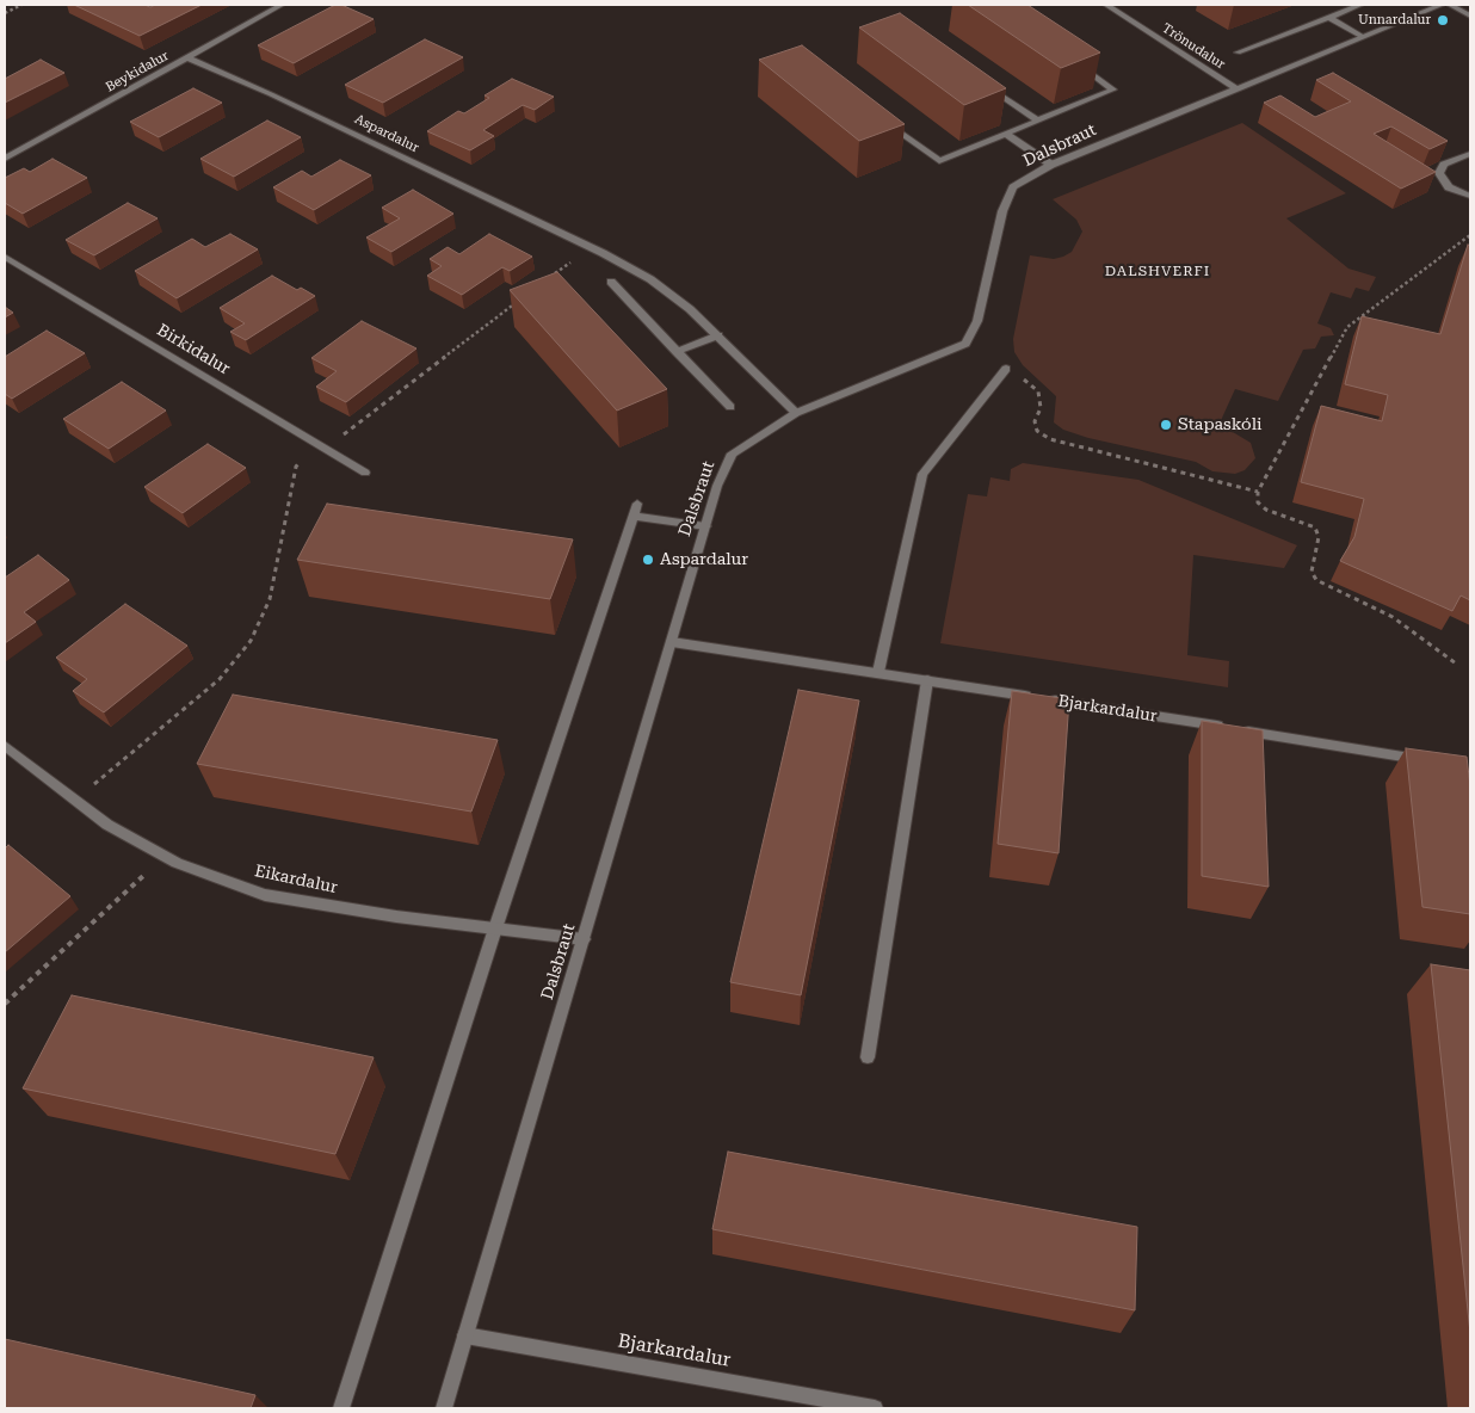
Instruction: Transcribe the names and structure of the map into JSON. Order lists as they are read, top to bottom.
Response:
{
  "streets": {
    "street": [
      "Trönudalur",
      "Beykidalur",
      "Aspardalur",
      "Dalsbraut",
      "Birkidalur",
      "Bjarkardalur",
      "Eikardalur"
    ]
  },
  "crossings": [
    ["Trönudalur", "Dalsbraut"],
    ["Beykidalur", "Aspardalur"],
    ["Aspardalur", "Dalsbraut"],
    ["Dalsbraut", "Bjarkardalur"],
    ["Dalsbraut", "Eikardalur"]
  ],
  "districts": ["DALSHVERFI"],
  "places": ["Unnardalur", "Stapaskóli", "Aspardalur"]
}
